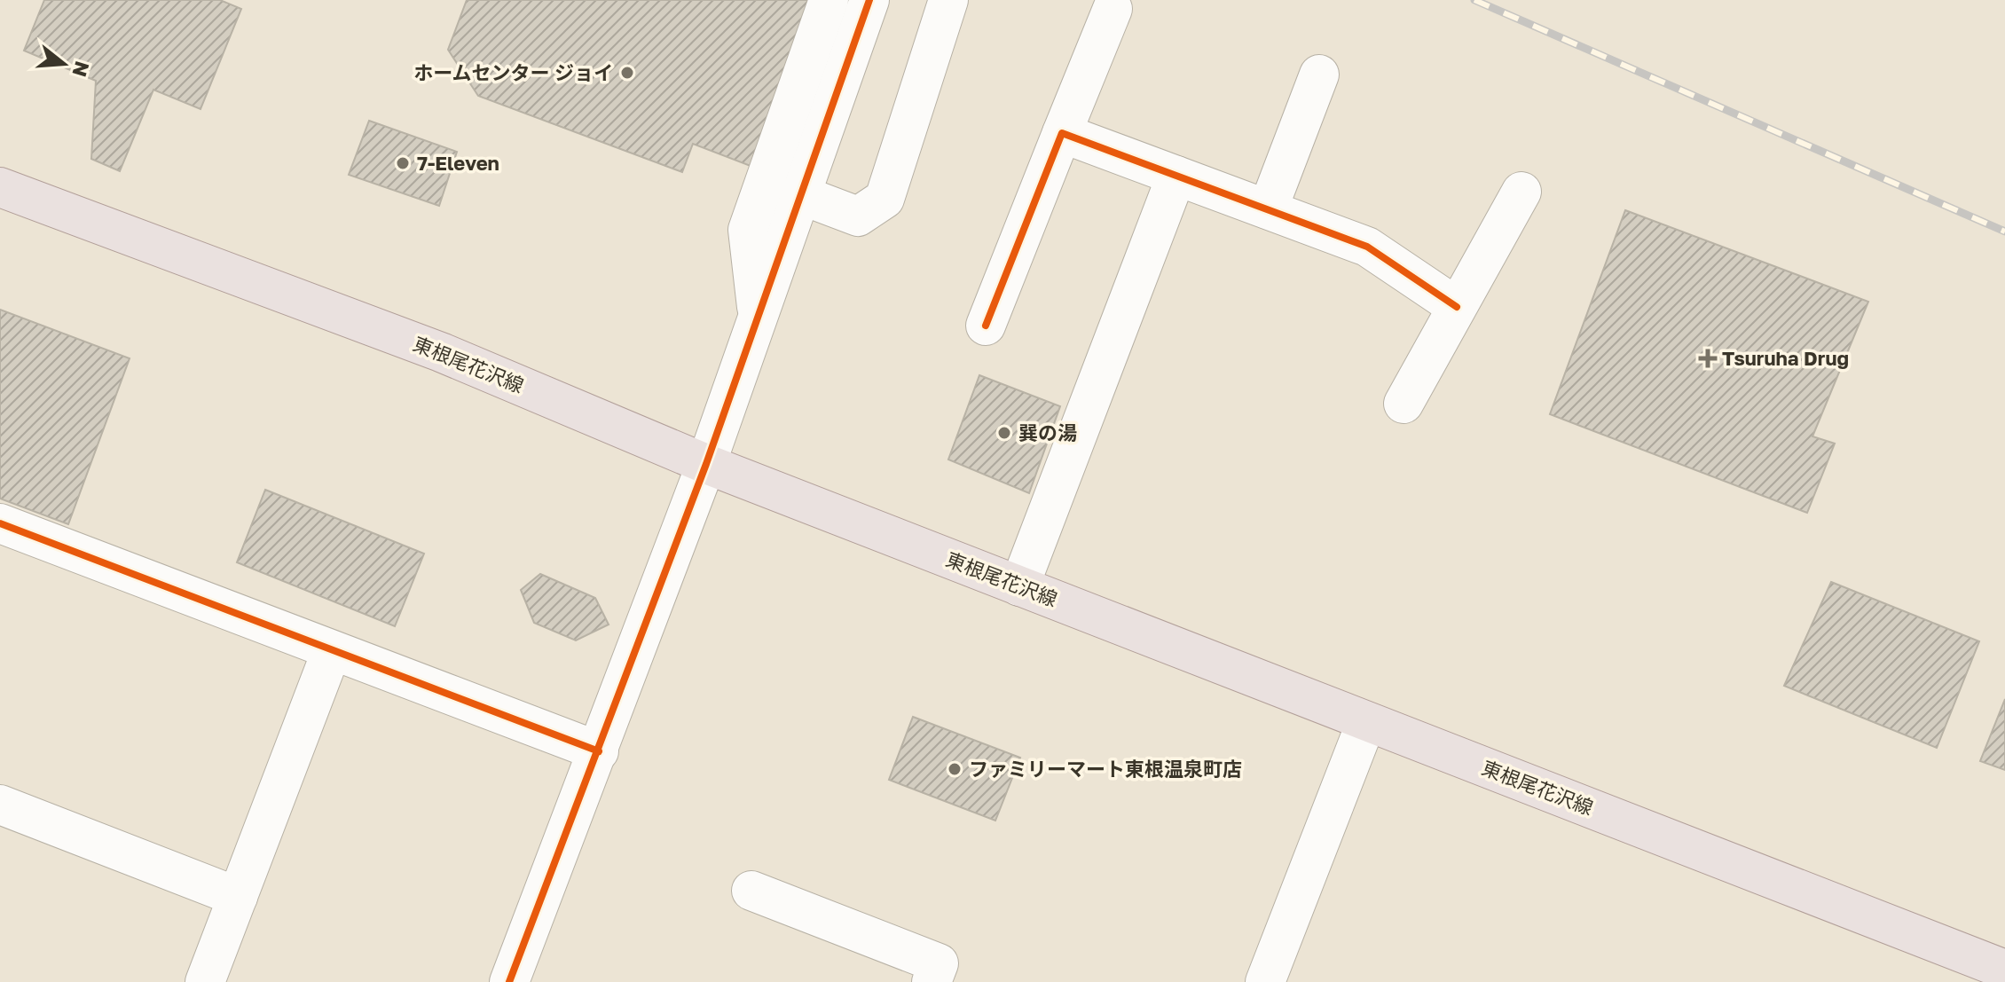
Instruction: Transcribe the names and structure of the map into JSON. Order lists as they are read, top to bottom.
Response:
{
  "streets": {
    "main road": ["東根尾花沢線"]
  },
  "places": {
    "other": [
      "ホームセンター ジョイ",
      "7-Eleven",
      "巽の湯",
      "ファミリーマート東根温泉町店"
    ],
    "health": ["Tsuruha Drug"]
  },
  "north": "right"
}
